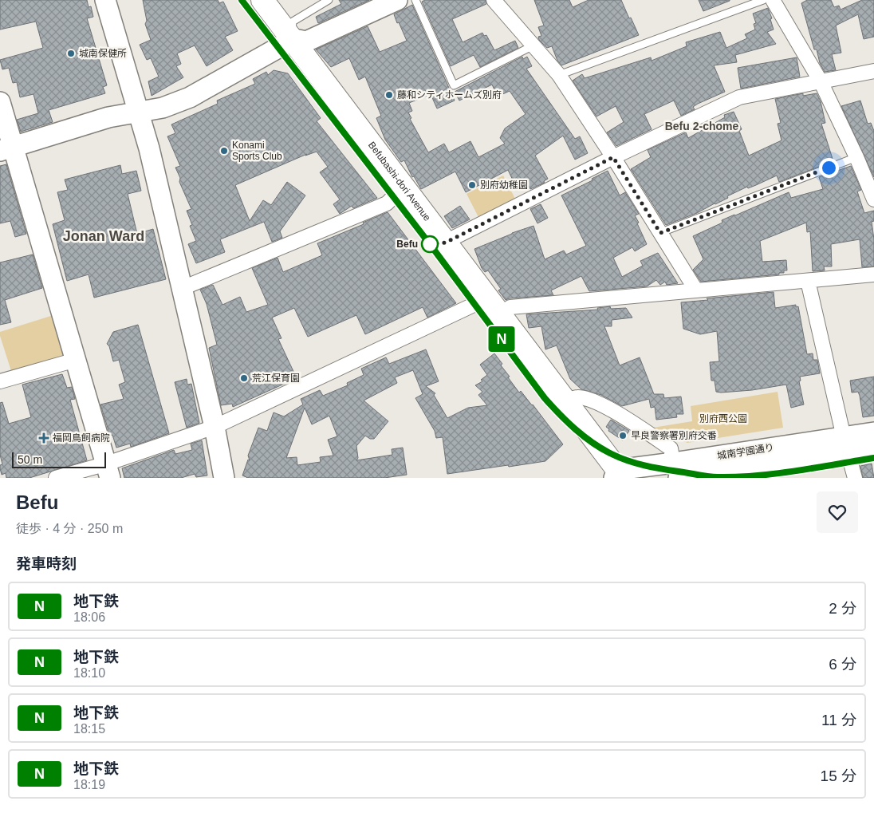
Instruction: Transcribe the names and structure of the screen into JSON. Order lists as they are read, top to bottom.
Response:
{
  "streets": {
    "highway": ["Befubashi-dori Avenue"],
    "street": ["城南学園通り"]
  },
  "crossings": [
    ["Befubashi-dori Avenue", "城南学園通り"]
  ],
  "districts": ["Befu 2-chome", "Jonan Ward"],
  "parks": ["別府西公園"],
  "places": {
    "other": [
      "城南保健所",
      "藤和シティホームズ別府",
      "Konami Sports Club",
      "別府幼稚園",
      "Befu",
      "荒江保育園",
      "早良警察署別府交番"
    ],
    "health": ["福岡鳥飼病院"]
  },
  "lines": ["metro line N"],
  "scale_bar": "50 m",
  "page": {
    "on_map": "N",
    "scale": "50 m",
    "heading": [
      ["Befu", "徒歩 · 4 分 · 250 m"],
      "発車時刻"
    ],
    "list": [
      {
        "mark": "N",
        "name": "地下鉄",
        "note": "18:06",
        "value": "2 分"
      },
      {
        "mark": "N",
        "name": "地下鉄",
        "note": "18:10",
        "value": "6 分"
      },
      {
        "mark": "N",
        "name": "地下鉄",
        "note": "18:15",
        "value": "11 分"
      },
      {
        "mark": "N",
        "name": "地下鉄",
        "note": "18:19",
        "value": "15 分"
      }
    ]
  }
}
